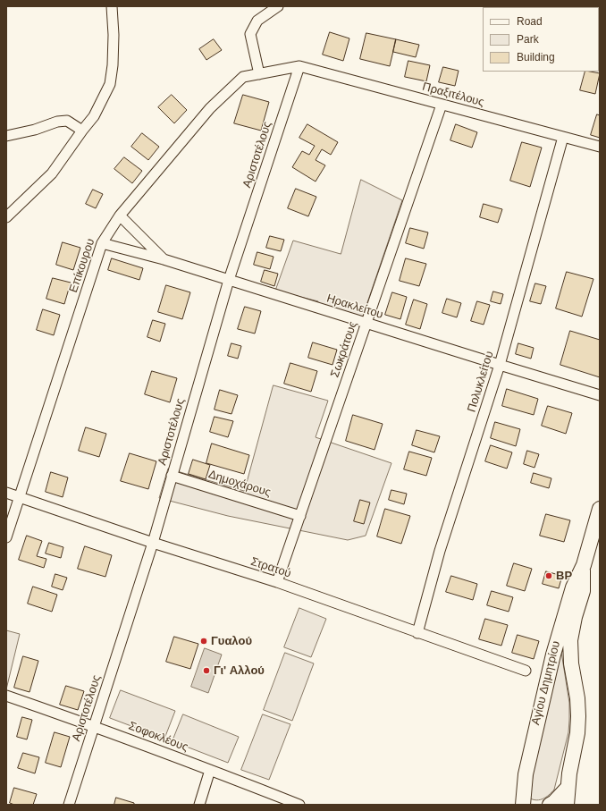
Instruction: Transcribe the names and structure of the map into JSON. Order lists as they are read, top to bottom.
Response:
{
  "streets": {
    "street": [
      "Πραξιτέλους",
      "Αριστοτέλους",
      "Επίκουρου",
      "Ηρακλείτου",
      "Σωκράτους",
      "Πολυκλείτου",
      "Δημοχάρους",
      "Στρατού",
      "Αγίου Δημητρίου",
      "Σοφοκλέους"
    ]
  },
  "crossings": [
    ["Πραξιτέλους", "Αριστοτέλους"],
    ["Πραξιτέλους", "Επίκουρου"],
    ["Πραξιτέλους", "Σωκράτους"],
    ["Πραξιτέλους", "Πολυκλείτου"],
    ["Αριστοτέλους", "Επίκουρου"],
    ["Αριστοτέλους", "Ηρακλείτου"],
    ["Αριστοτέλους", "Δημοχάρους"],
    ["Αριστοτέλους", "Στρατού"],
    ["Αριστοτέλους", "Σοφοκλέους"],
    ["Επίκουρου", "Ηρακλείτου"],
    ["Επίκουρου", "Στρατού"],
    ["Ηρακλείτου", "Σωκράτους"],
    ["Ηρακλείτου", "Πολυκλείτου"],
    ["Σωκράτους", "Δημοχάρους"],
    ["Σωκράτους", "Στρατού"],
    ["Πολυκλείτου", "Στρατού"]
  ],
  "places": ["BP", "Γυαλού", "Γι' Αλλού"],
  "legend": ["Road", "Park", "Building"]
}
